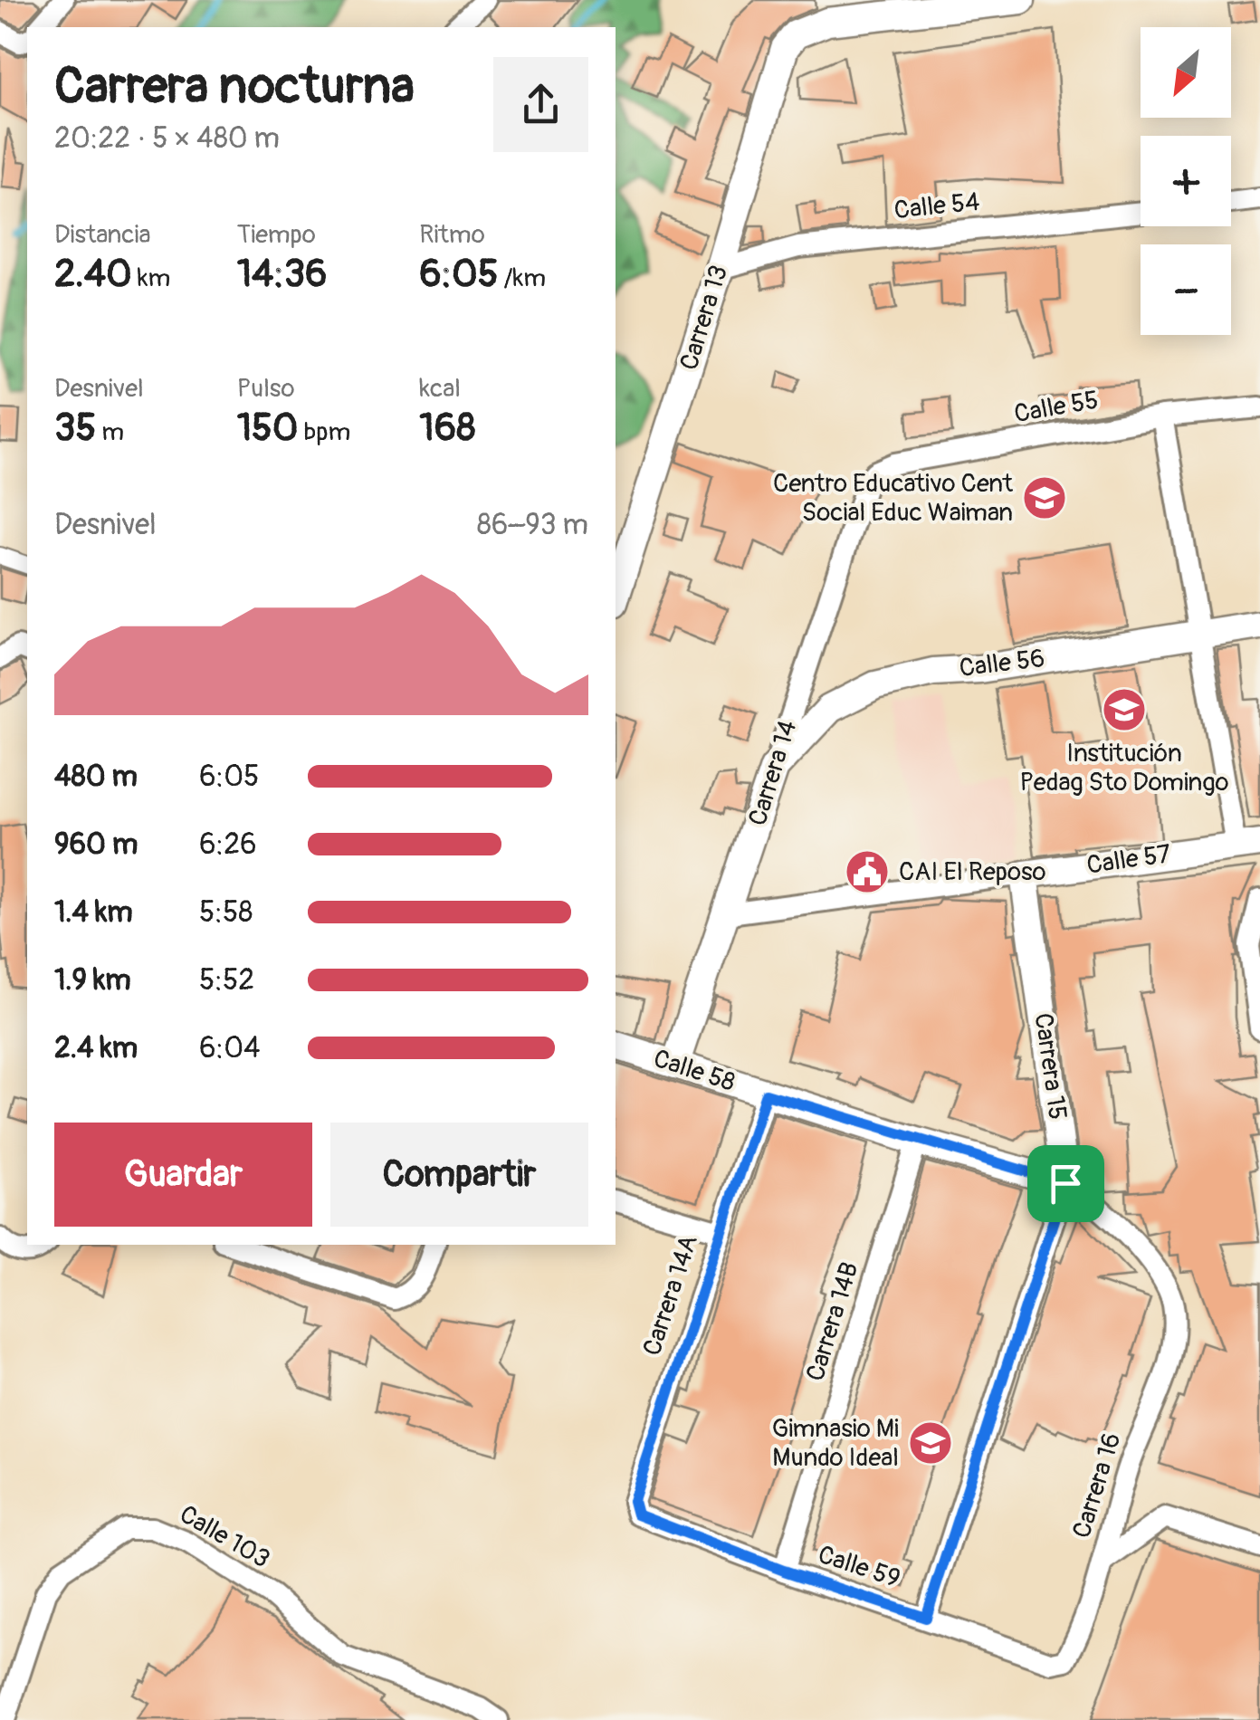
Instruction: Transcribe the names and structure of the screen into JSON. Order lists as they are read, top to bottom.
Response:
{
  "streets": {
    "street": [
      "Calle 54",
      "Carrera 13",
      "Calle 55",
      "Calle 56",
      "Carrera 14",
      "Calle 57",
      "Carrera 15",
      "Calle 58",
      "Carrera 14A",
      "Carrera 14B",
      "Carrera 16",
      "Calle 103",
      "Calle 59"
    ]
  },
  "crossings": [
    ["Calle 54", "Carrera 13"],
    ["Calle 55", "Carrera 14"],
    ["Calle 56", "Carrera 14"],
    ["Carrera 14", "Calle 57"],
    ["Carrera 14", "Calle 58"],
    ["Calle 57", "Carrera 15"],
    ["Carrera 15", "Calle 58"],
    ["Carrera 15", "Calle 59"],
    ["Calle 58", "Carrera 14A"],
    ["Calle 58", "Carrera 14B"],
    ["Calle 58", "Carrera 16"],
    ["Carrera 14A", "Calle 59"],
    ["Carrera 14B", "Calle 59"],
    ["Carrera 16", "Calle 59"]
  ],
  "places": {
    "school or university": ["Centro Educativo Cent Social Educ Waiman", "Institución Pedag Sto Domingo", "Gimnasio Mi Mundo Ideal"],
    "public building": ["CAI El Reposo"]
  },
  "north": "bottom left",
  "page": {
    "map_buttons": ["+", "−"],
    "heading": ["Carrera nocturna", "20:22 · 5 × 480 m"],
    "stats": [
      ["Distancia", "2.40 km"],
      ["Tiempo", "14:36"],
      ["Ritmo", "6:05 /km"],
      ["Desnivel", "35 m"],
      ["Pulso", "150 bpm"],
      ["kcal", "168"]
    ],
    "chart": ["Desnivel", "86–93 m"],
    "list": [
      {
        "name": "480 m",
        "note": "6:05"
      },
      {
        "name": "960 m",
        "note": "6:26"
      },
      {
        "name": "1.4 km",
        "note": "5:58"
      },
      {
        "name": "1.9 km",
        "note": "5:52"
      },
      {
        "name": "2.4 km",
        "note": "6:04"
      }
    ],
    "buttons": ["Guardar", "Compartir"]
  }
}
